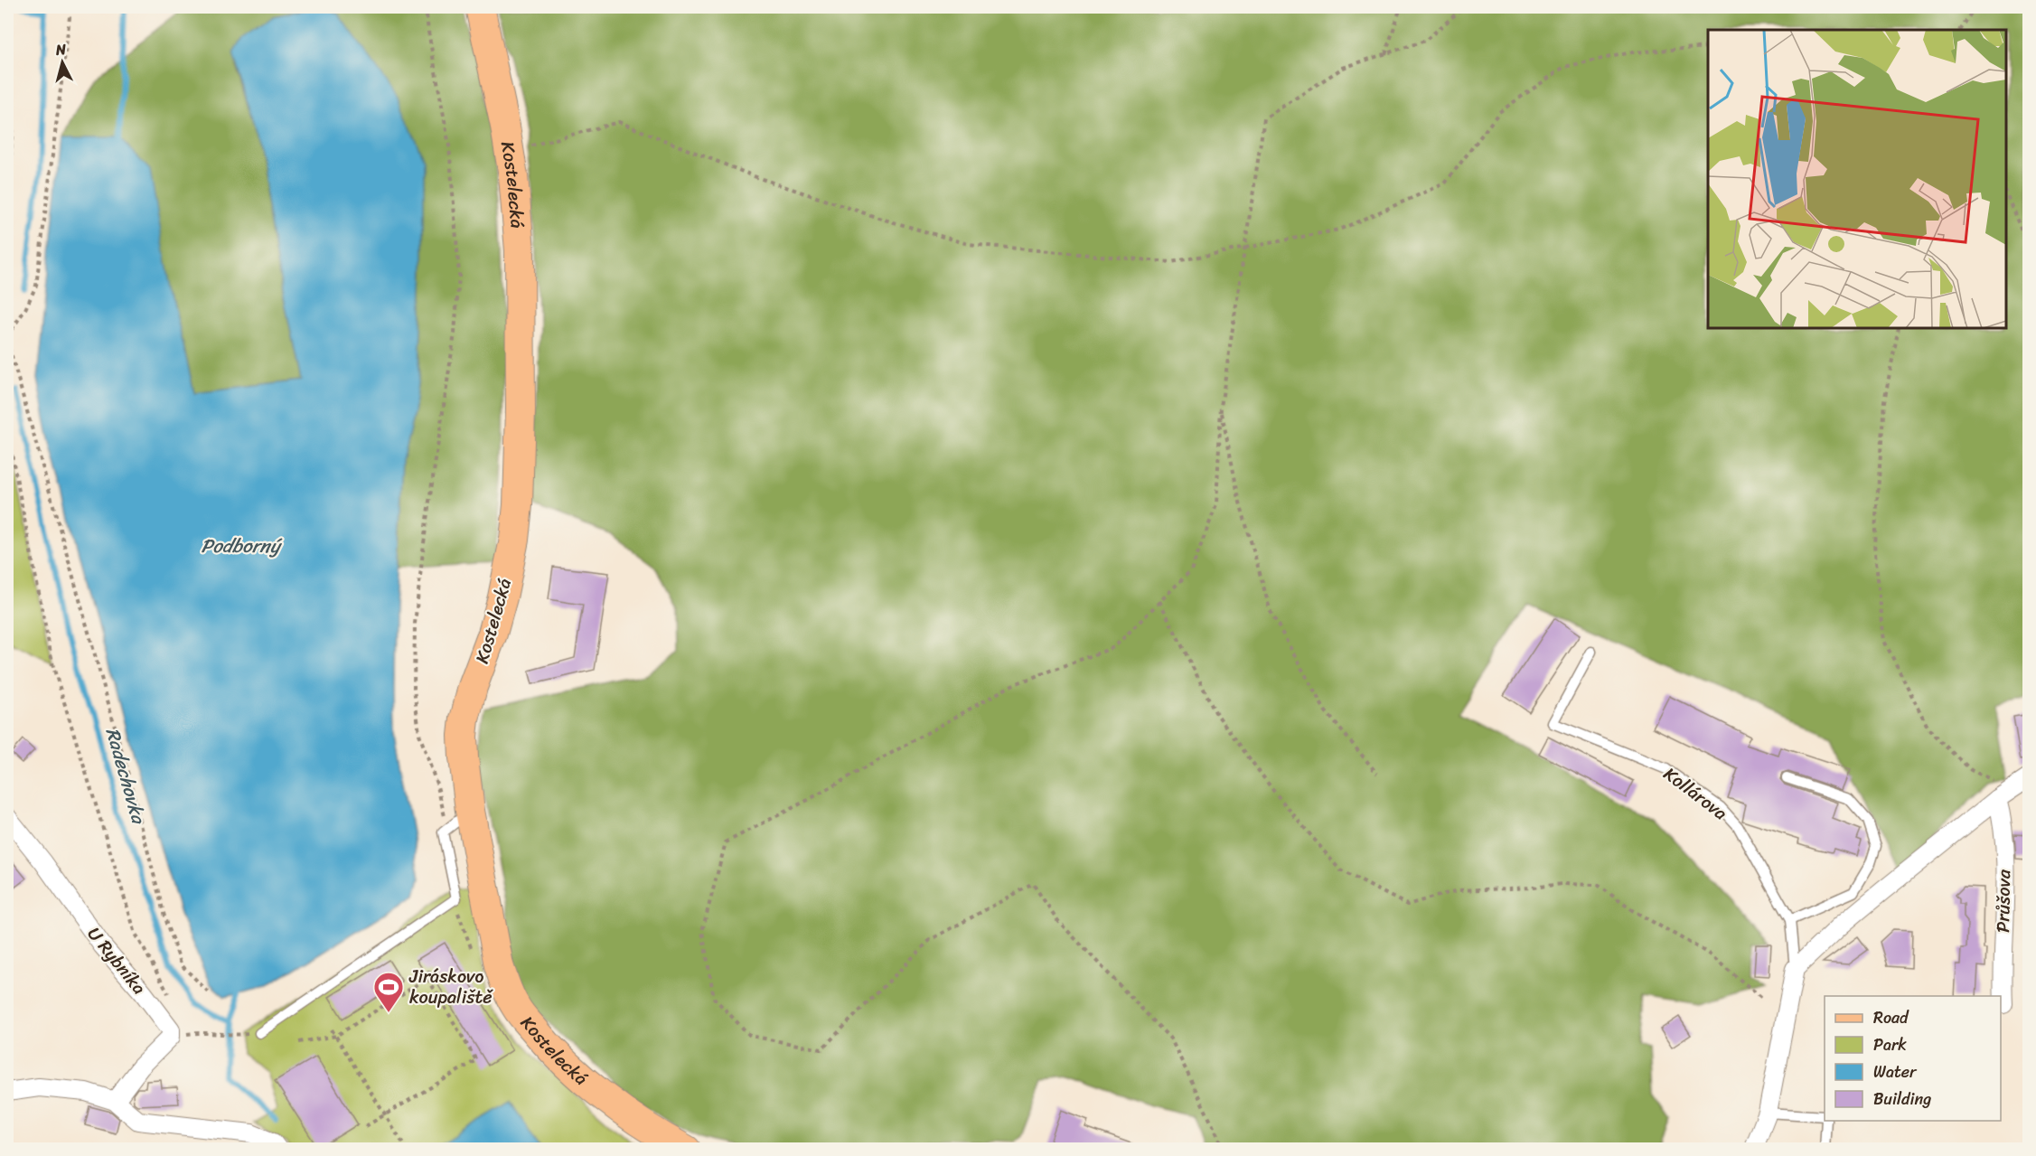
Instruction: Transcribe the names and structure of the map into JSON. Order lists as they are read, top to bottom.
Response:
{
  "streets": {
    "main road": ["Kostelecká"],
    "street": ["Kollárova", "Průšova", "U Rybníka"]
  },
  "water": ["Podborný", "Radechovka"],
  "places": {
    "sports": ["Jiráskovo koupaliště"]
  },
  "legend": [
    "Road",
    "Park",
    "Water",
    "Building"
  ],
  "north": "top"
}
